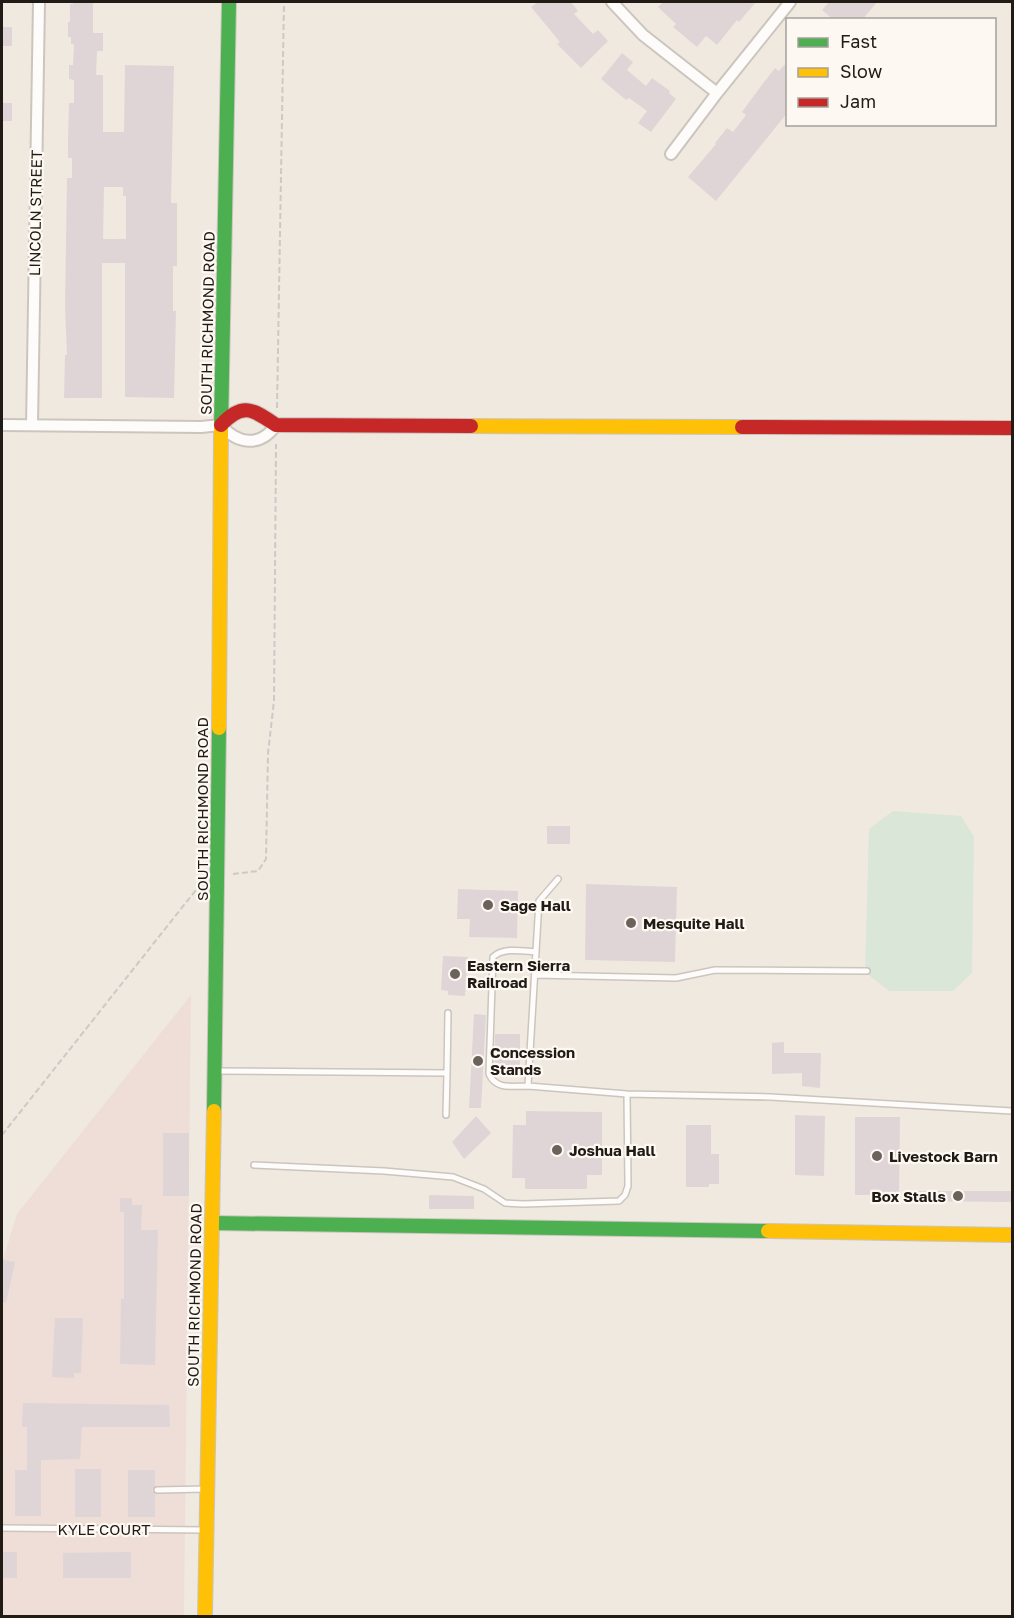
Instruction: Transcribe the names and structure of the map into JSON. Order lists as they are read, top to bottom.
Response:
{
  "streets": {
    "street": ["LINCOLN STREET", "SOUTH RICHMOND ROAD"],
    "lane": ["KYLE COURT"]
  },
  "crossings": [
    ["SOUTH RICHMOND ROAD", "KYLE COURT"]
  ],
  "places": [
    "Sage Hall",
    "Mesquite Hall",
    "Eastern Sierra Railroad",
    "Concession Stands",
    "Joshua Hall",
    "Livestock Barn",
    "Box Stalls"
  ],
  "legend": ["Fast", "Slow", "Jam"]
}
